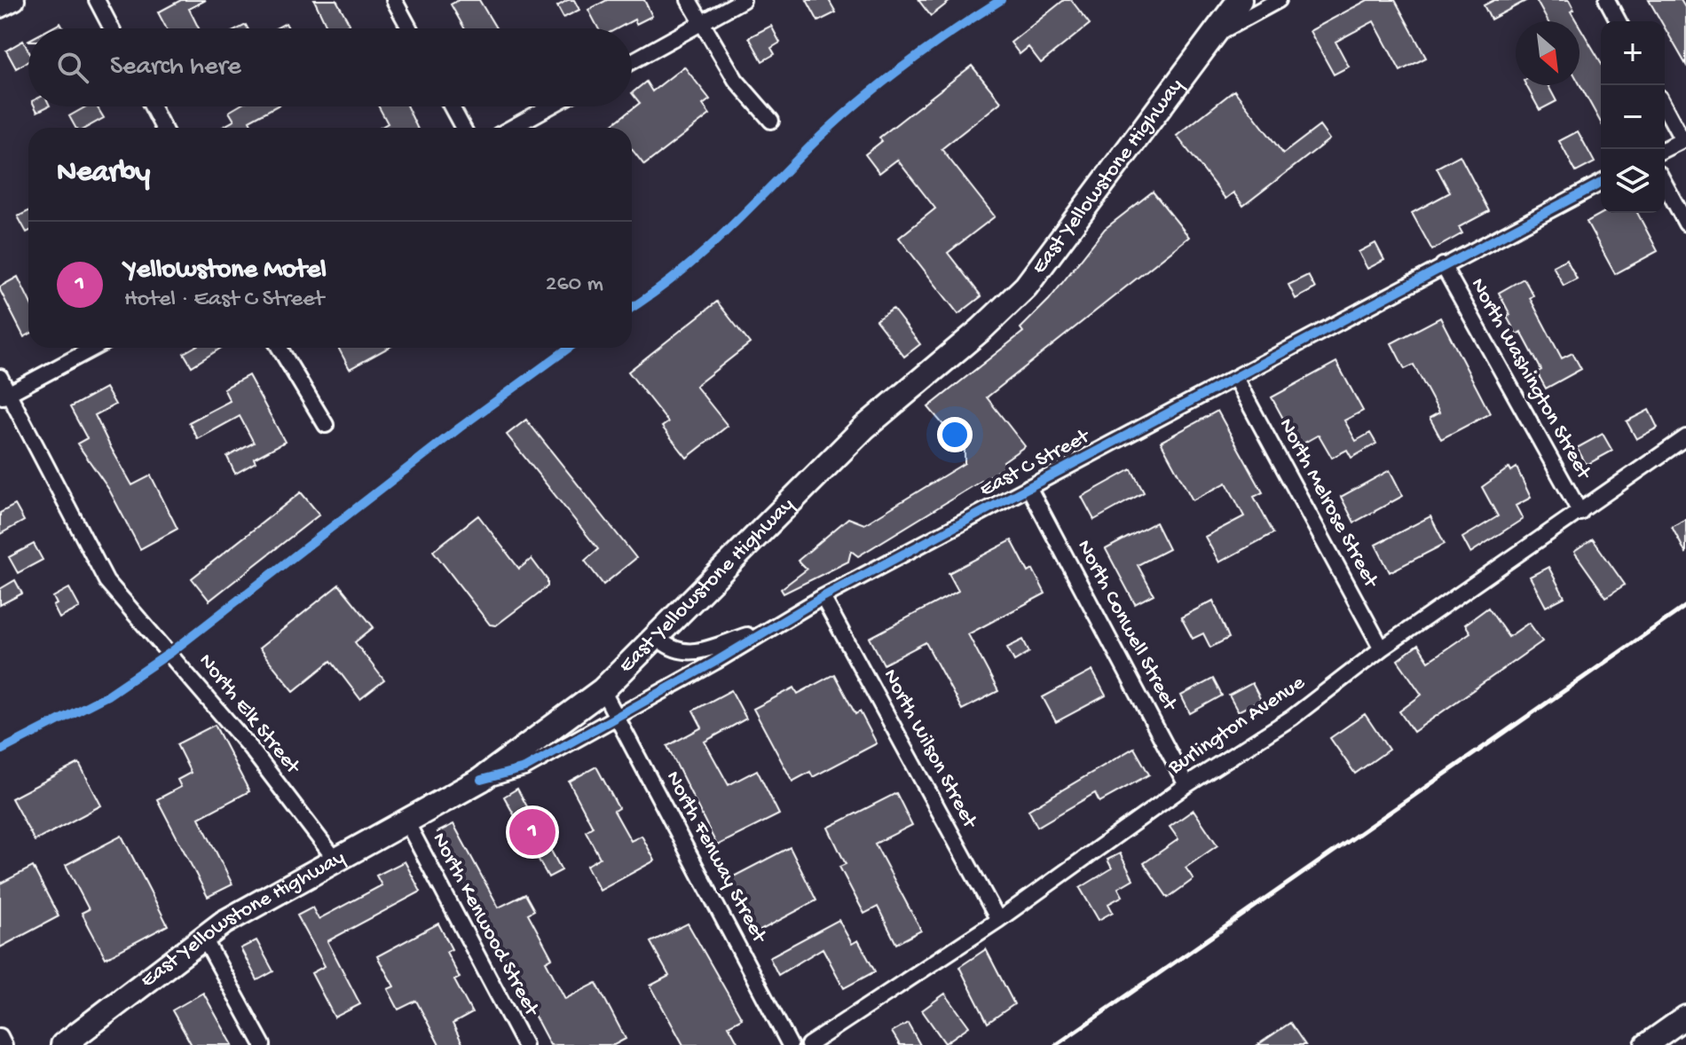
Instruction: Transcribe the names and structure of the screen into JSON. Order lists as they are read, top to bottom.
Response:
{
  "streets": {
    "main road": ["East Yellowstone Highway"],
    "street": [
      "North Washington Street",
      "East C Street",
      "North Melrose Street",
      "North Conwell Street",
      "North Elk Street",
      "Burlington Avenue",
      "North Wilson Street",
      "North Fenway Street",
      "North Kenwood Street"
    ]
  },
  "crossings": [
    ["East Yellowstone Highway", "East C Street"],
    ["East Yellowstone Highway", "North Elk Street"],
    ["East Yellowstone Highway", "North Fenway Street"],
    ["East Yellowstone Highway", "North Kenwood Street"],
    ["North Washington Street", "East C Street"],
    ["North Washington Street", "Burlington Avenue"],
    ["East C Street", "North Melrose Street"],
    ["East C Street", "North Conwell Street"],
    ["East C Street", "North Wilson Street"],
    ["East C Street", "North Fenway Street"],
    ["North Melrose Street", "Burlington Avenue"],
    ["North Conwell Street", "Burlington Avenue"],
    ["Burlington Avenue", "North Wilson Street"]
  ],
  "north": "bottom right",
  "page": {
    "map_buttons": ["+", "−"],
    "search": "Search here",
    "heading": "Nearby",
    "list": [
      {
        "mark": "1",
        "name": "Yellowstone Motel",
        "note": "Hotel · East C Street",
        "value": "260 m"
      }
    ],
    "pins": "1"
  }
}
